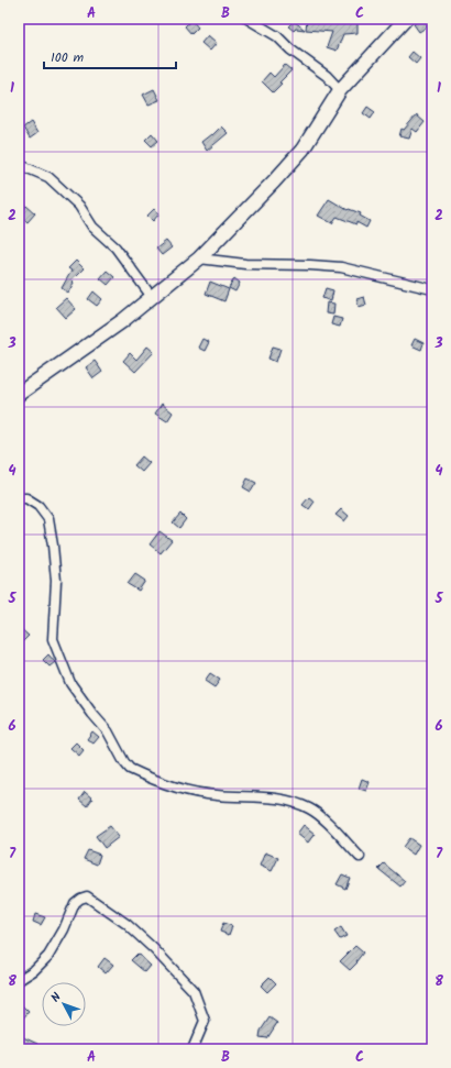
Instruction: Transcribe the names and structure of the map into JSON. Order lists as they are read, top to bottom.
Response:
{
  "scale_bar": "100 m",
  "north": "top left",
  "grid": {
    "columns": ["A", "B", "C"],
    "rows": [
      "1",
      "2",
      "3",
      "4",
      "5",
      "6",
      "7",
      "8"
    ]
  }
}
